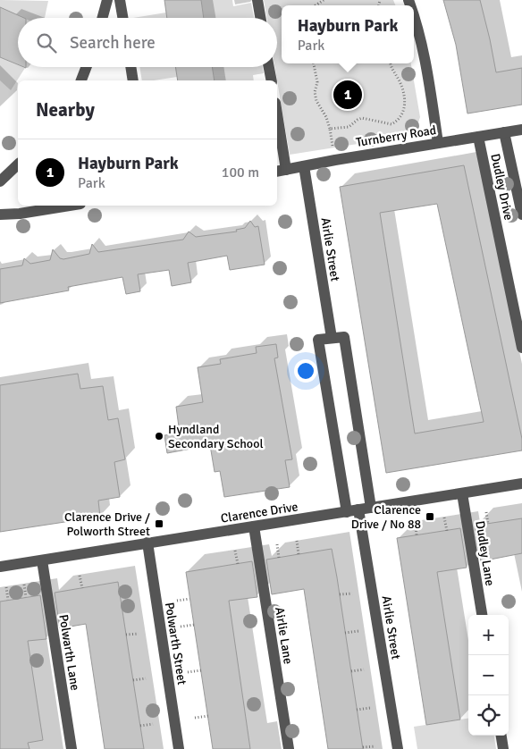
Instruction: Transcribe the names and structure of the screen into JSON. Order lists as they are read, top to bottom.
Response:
{
  "streets": {
    "street": [
      "Turnberry Road",
      "Dudley Drive",
      "Airlie Street",
      "Clarence Drive",
      "Dudley Lane",
      "Airlie Lane",
      "Polwarth Street",
      "Polwarth Lane"
    ]
  },
  "crossings": [
    ["Turnberry Road", "Dudley Drive"],
    ["Turnberry Road", "Airlie Street"],
    ["Airlie Street", "Clarence Drive"],
    ["Clarence Drive", "Dudley Lane"],
    ["Clarence Drive", "Airlie Lane"],
    ["Clarence Drive", "Polwarth Street"],
    ["Clarence Drive", "Polwarth Lane"]
  ],
  "places": {
    "other": ["Hyndland Secondary School"],
    "transit": ["Clarence Drive / No 88", "Clarence Drive / Polworth Street"]
  },
  "page": {
    "popup": ["Hayburn Park", "Park"],
    "search": "Search here",
    "pins": "1",
    "heading": "Nearby",
    "list": [
      {
        "mark": "1",
        "name": "Hayburn Park",
        "note": "Park",
        "value": "100 m"
      }
    ],
    "map_buttons": ["+", "−"]
  }
}
